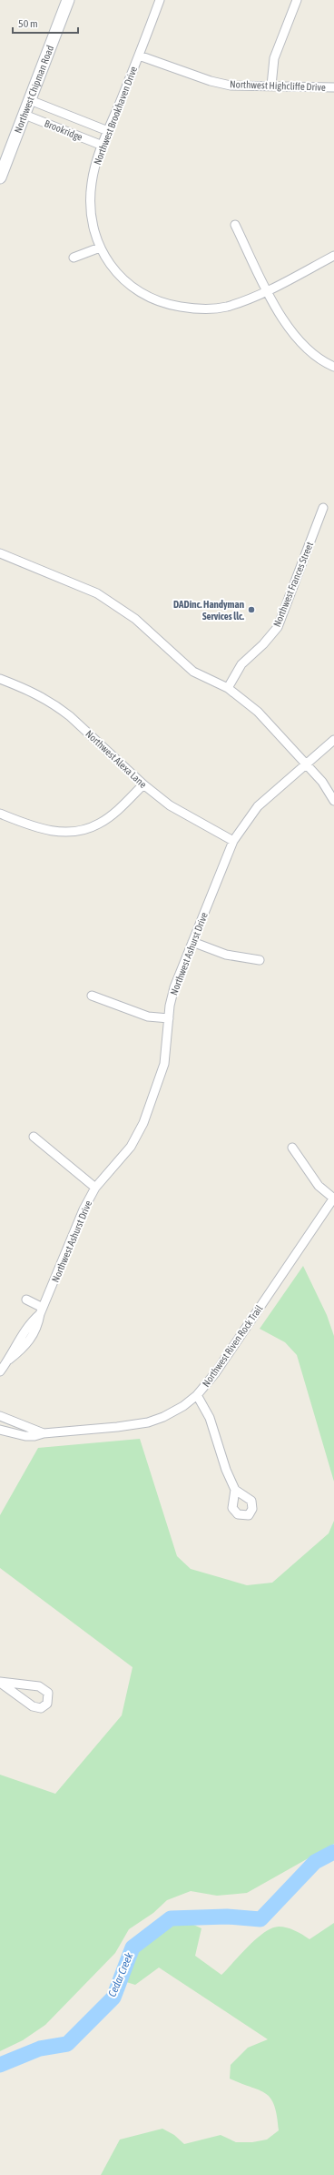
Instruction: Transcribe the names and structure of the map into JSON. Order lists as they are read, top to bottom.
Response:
{
  "streets": {
    "main road": ["Northwest Chipman Road"],
    "street": [
      "Northwest Highcliffe Drive",
      "Northwest Brookhaven Drive",
      "Brookridge",
      "Northwest Frances Street",
      "Northwest Alexa Lane",
      "Northwest Ashurst Drive",
      "Northwest Riven Rock Trail"
    ]
  },
  "crossings": [
    ["Northwest Highcliffe Drive", "Northwest Brookhaven Drive"],
    ["Northwest Chipman Road", "Brookridge"],
    ["Northwest Brookhaven Drive", "Brookridge"],
    ["Northwest Alexa Lane", "Northwest Ashurst Drive"]
  ],
  "water": ["Cedar Creek"],
  "places": ["DADinc. Handyman Services llc."],
  "scale_bar": "50 m"
}
